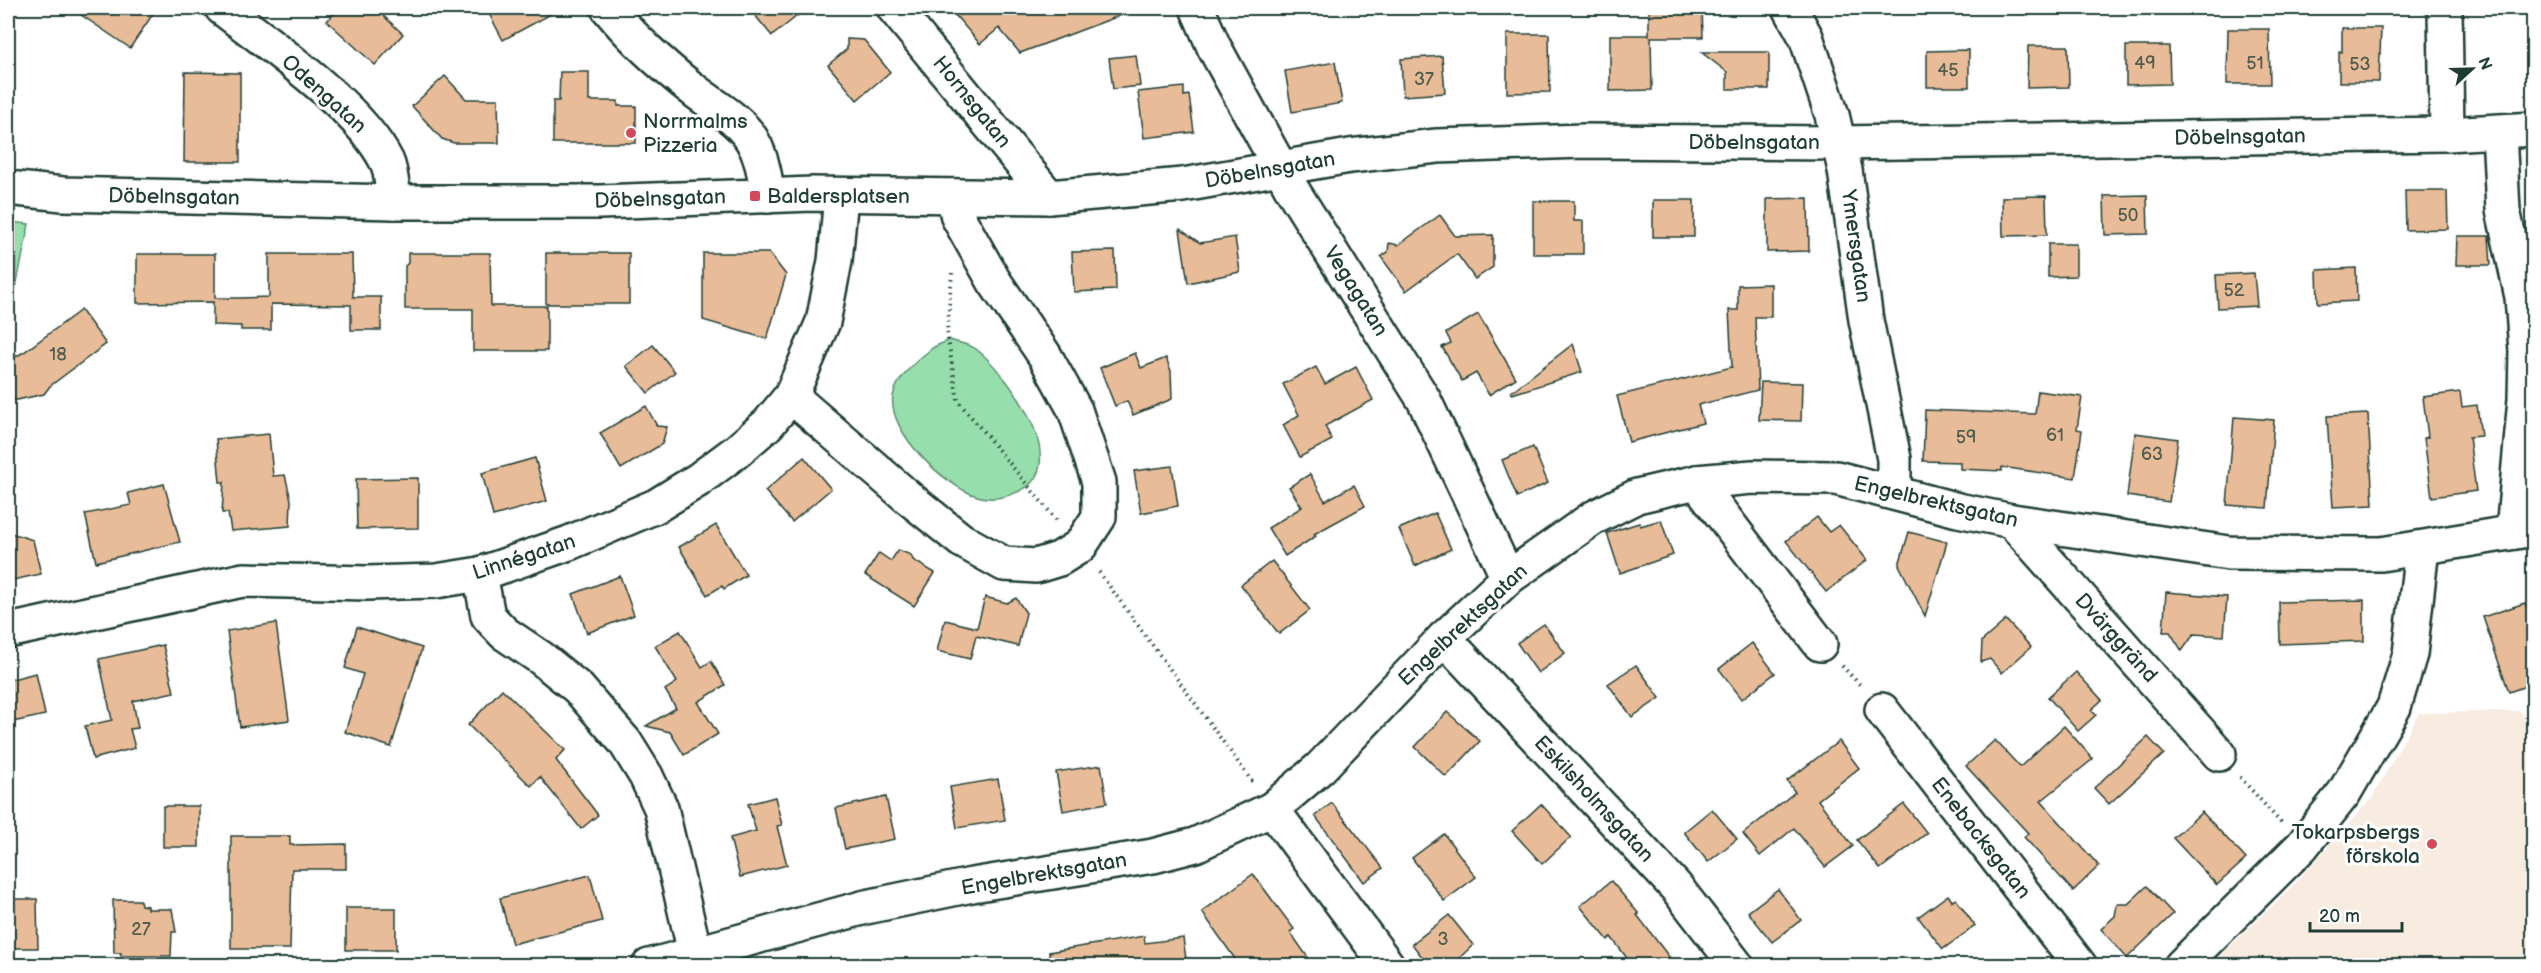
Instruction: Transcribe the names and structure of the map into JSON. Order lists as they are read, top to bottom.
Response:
{
  "streets": {
    "street": [
      "Odengatan",
      "Hornsgatan",
      "Döbelnsgatan",
      "Ymersgatan",
      "Vegagatan",
      "Engelbrektsgatan",
      "Linnégatan",
      "Dvärggränd",
      "Eskilsholmsgatan",
      "Enebacksgatan"
    ]
  },
  "crossings": [
    ["Odengatan", "Döbelnsgatan"],
    ["Hornsgatan", "Döbelnsgatan"],
    ["Döbelnsgatan", "Ymersgatan"],
    ["Döbelnsgatan", "Vegagatan"],
    ["Döbelnsgatan", "Linnégatan"],
    ["Ymersgatan", "Engelbrektsgatan"],
    ["Vegagatan", "Engelbrektsgatan"],
    ["Engelbrektsgatan", "Dvärggränd"],
    ["Engelbrektsgatan", "Eskilsholmsgatan"]
  ],
  "places": {
    "other": ["Norrmalms Pizzeria", "Tokarpsbergs förskola"],
    "transit": ["Baldersplatsen"]
  },
  "house_numbers": [
    "49",
    "51",
    "53",
    "45",
    "37",
    "50",
    "52",
    "18",
    "61",
    "59",
    "63",
    "27",
    "3"
  ],
  "scale_bar": "20 m",
  "north": "right"
}
